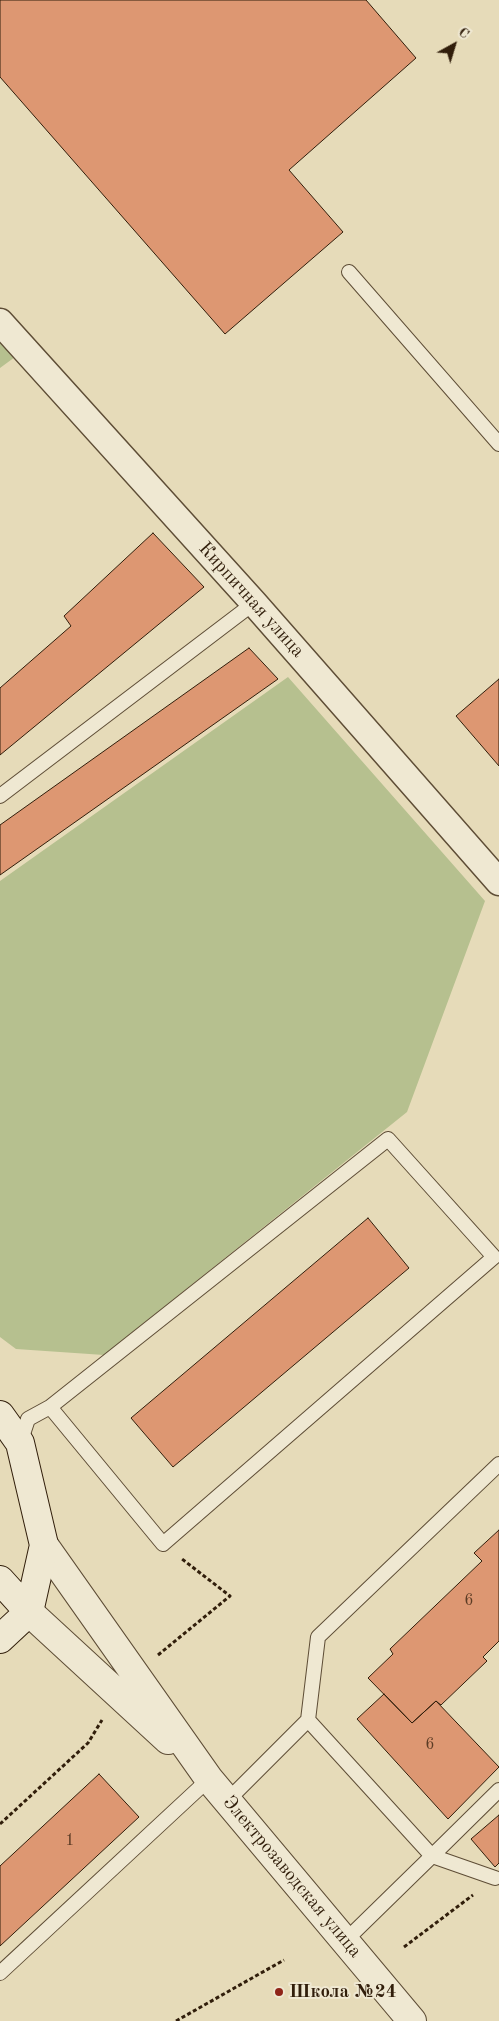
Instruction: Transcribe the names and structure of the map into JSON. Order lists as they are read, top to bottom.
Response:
{
  "streets": {
    "street": ["Кирпичная улица", "Электрозаводская улица"]
  },
  "places": ["Школа №24"],
  "house_numbers": ["6", "6", "1"],
  "north": "top right"
}
